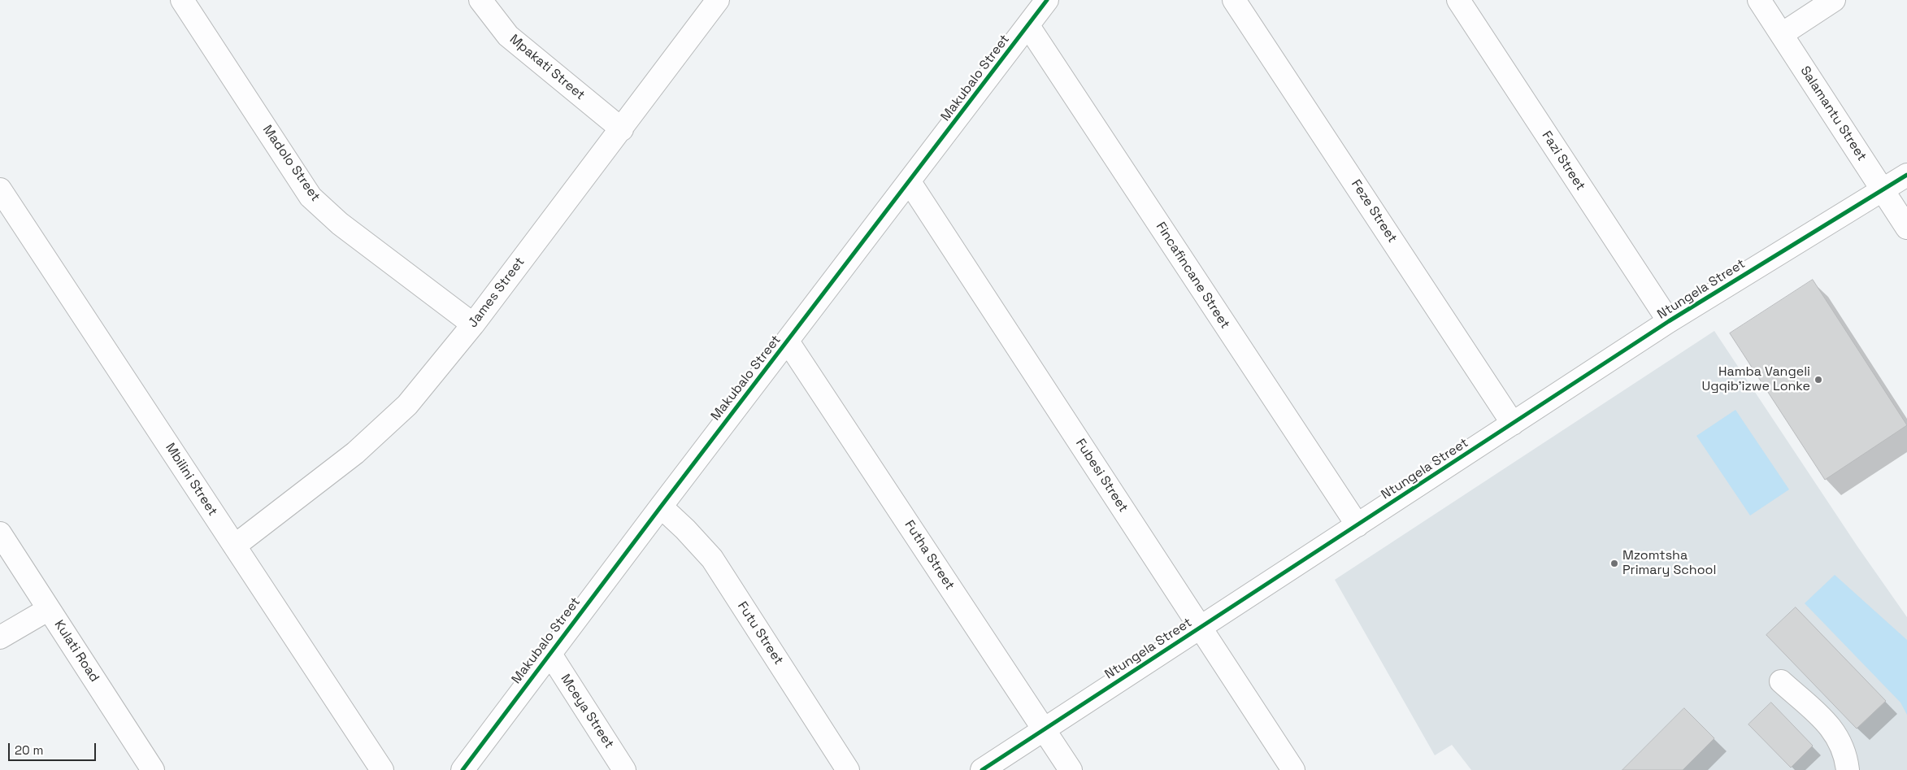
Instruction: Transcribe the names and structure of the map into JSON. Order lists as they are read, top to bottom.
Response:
{
  "streets": {
    "street": [
      "Mpakati Street",
      "Makubalo Street",
      "Salamantu Street",
      "Fazi Street",
      "Madolo Street",
      "Feze Street",
      "Fincafincane Street",
      "Ntungela Street",
      "James Street",
      "Fubesi Street",
      "Mbilini Street",
      "Futha Street",
      "Futu Street",
      "Kulati Road",
      "Mceya Street"
    ]
  },
  "crossings": [
    ["Mpakati Street", "James Street"],
    ["Makubalo Street", "Fincafincane Street"],
    ["Makubalo Street", "Fubesi Street"],
    ["Makubalo Street", "Futha Street"],
    ["Makubalo Street", "Futu Street"],
    ["Makubalo Street", "Mceya Street"],
    ["Salamantu Street", "Ntungela Street"],
    ["Fazi Street", "Ntungela Street"],
    ["Madolo Street", "James Street"],
    ["Feze Street", "Ntungela Street"],
    ["Fincafincane Street", "Ntungela Street"],
    ["Ntungela Street", "Fubesi Street"],
    ["Ntungela Street", "Futha Street"],
    ["James Street", "Mbilini Street"]
  ],
  "places": ["Hamba Vangeli Ugqib'izwe Lonke", "Mzomtsha Primary School"],
  "scale_bar": "20 m"
}
